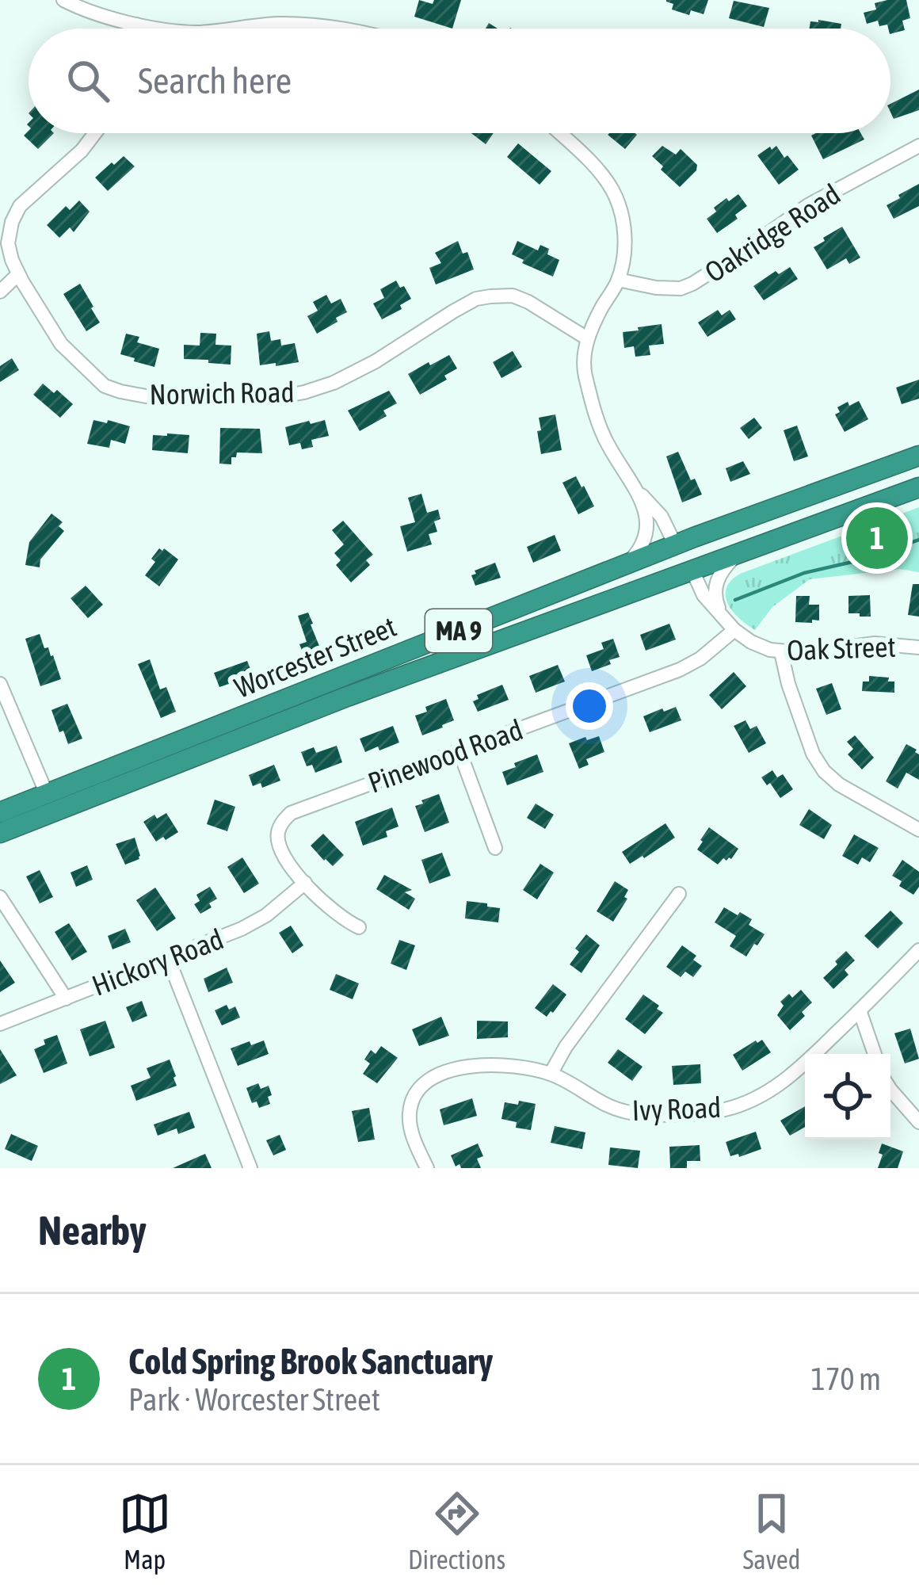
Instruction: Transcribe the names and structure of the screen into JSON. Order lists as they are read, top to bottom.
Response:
{
  "streets": {
    "highway": ["MA 9", "Worcester Street"],
    "street": [
      "Oakridge Road",
      "Norwich Road",
      "Oak Street",
      "Pinewood Road",
      "Hickory Road",
      "Ivy Road"
    ]
  },
  "crossings": [
    ["Oak Street", "Worcester Street"],
    ["Oak Street", "Pinewood Road"],
    ["Pinewood Road", "Hickory Road"]
  ],
  "page": {
    "search": "Search here",
    "pins": "1",
    "heading": "Nearby",
    "list": [
      {
        "mark": "1",
        "name": "Cold Spring Brook Sanctuary",
        "note": "Park · Worcester Street",
        "value": "170 m"
      }
    ],
    "nav": ["Map", "Directions", "Saved"]
  }
}
